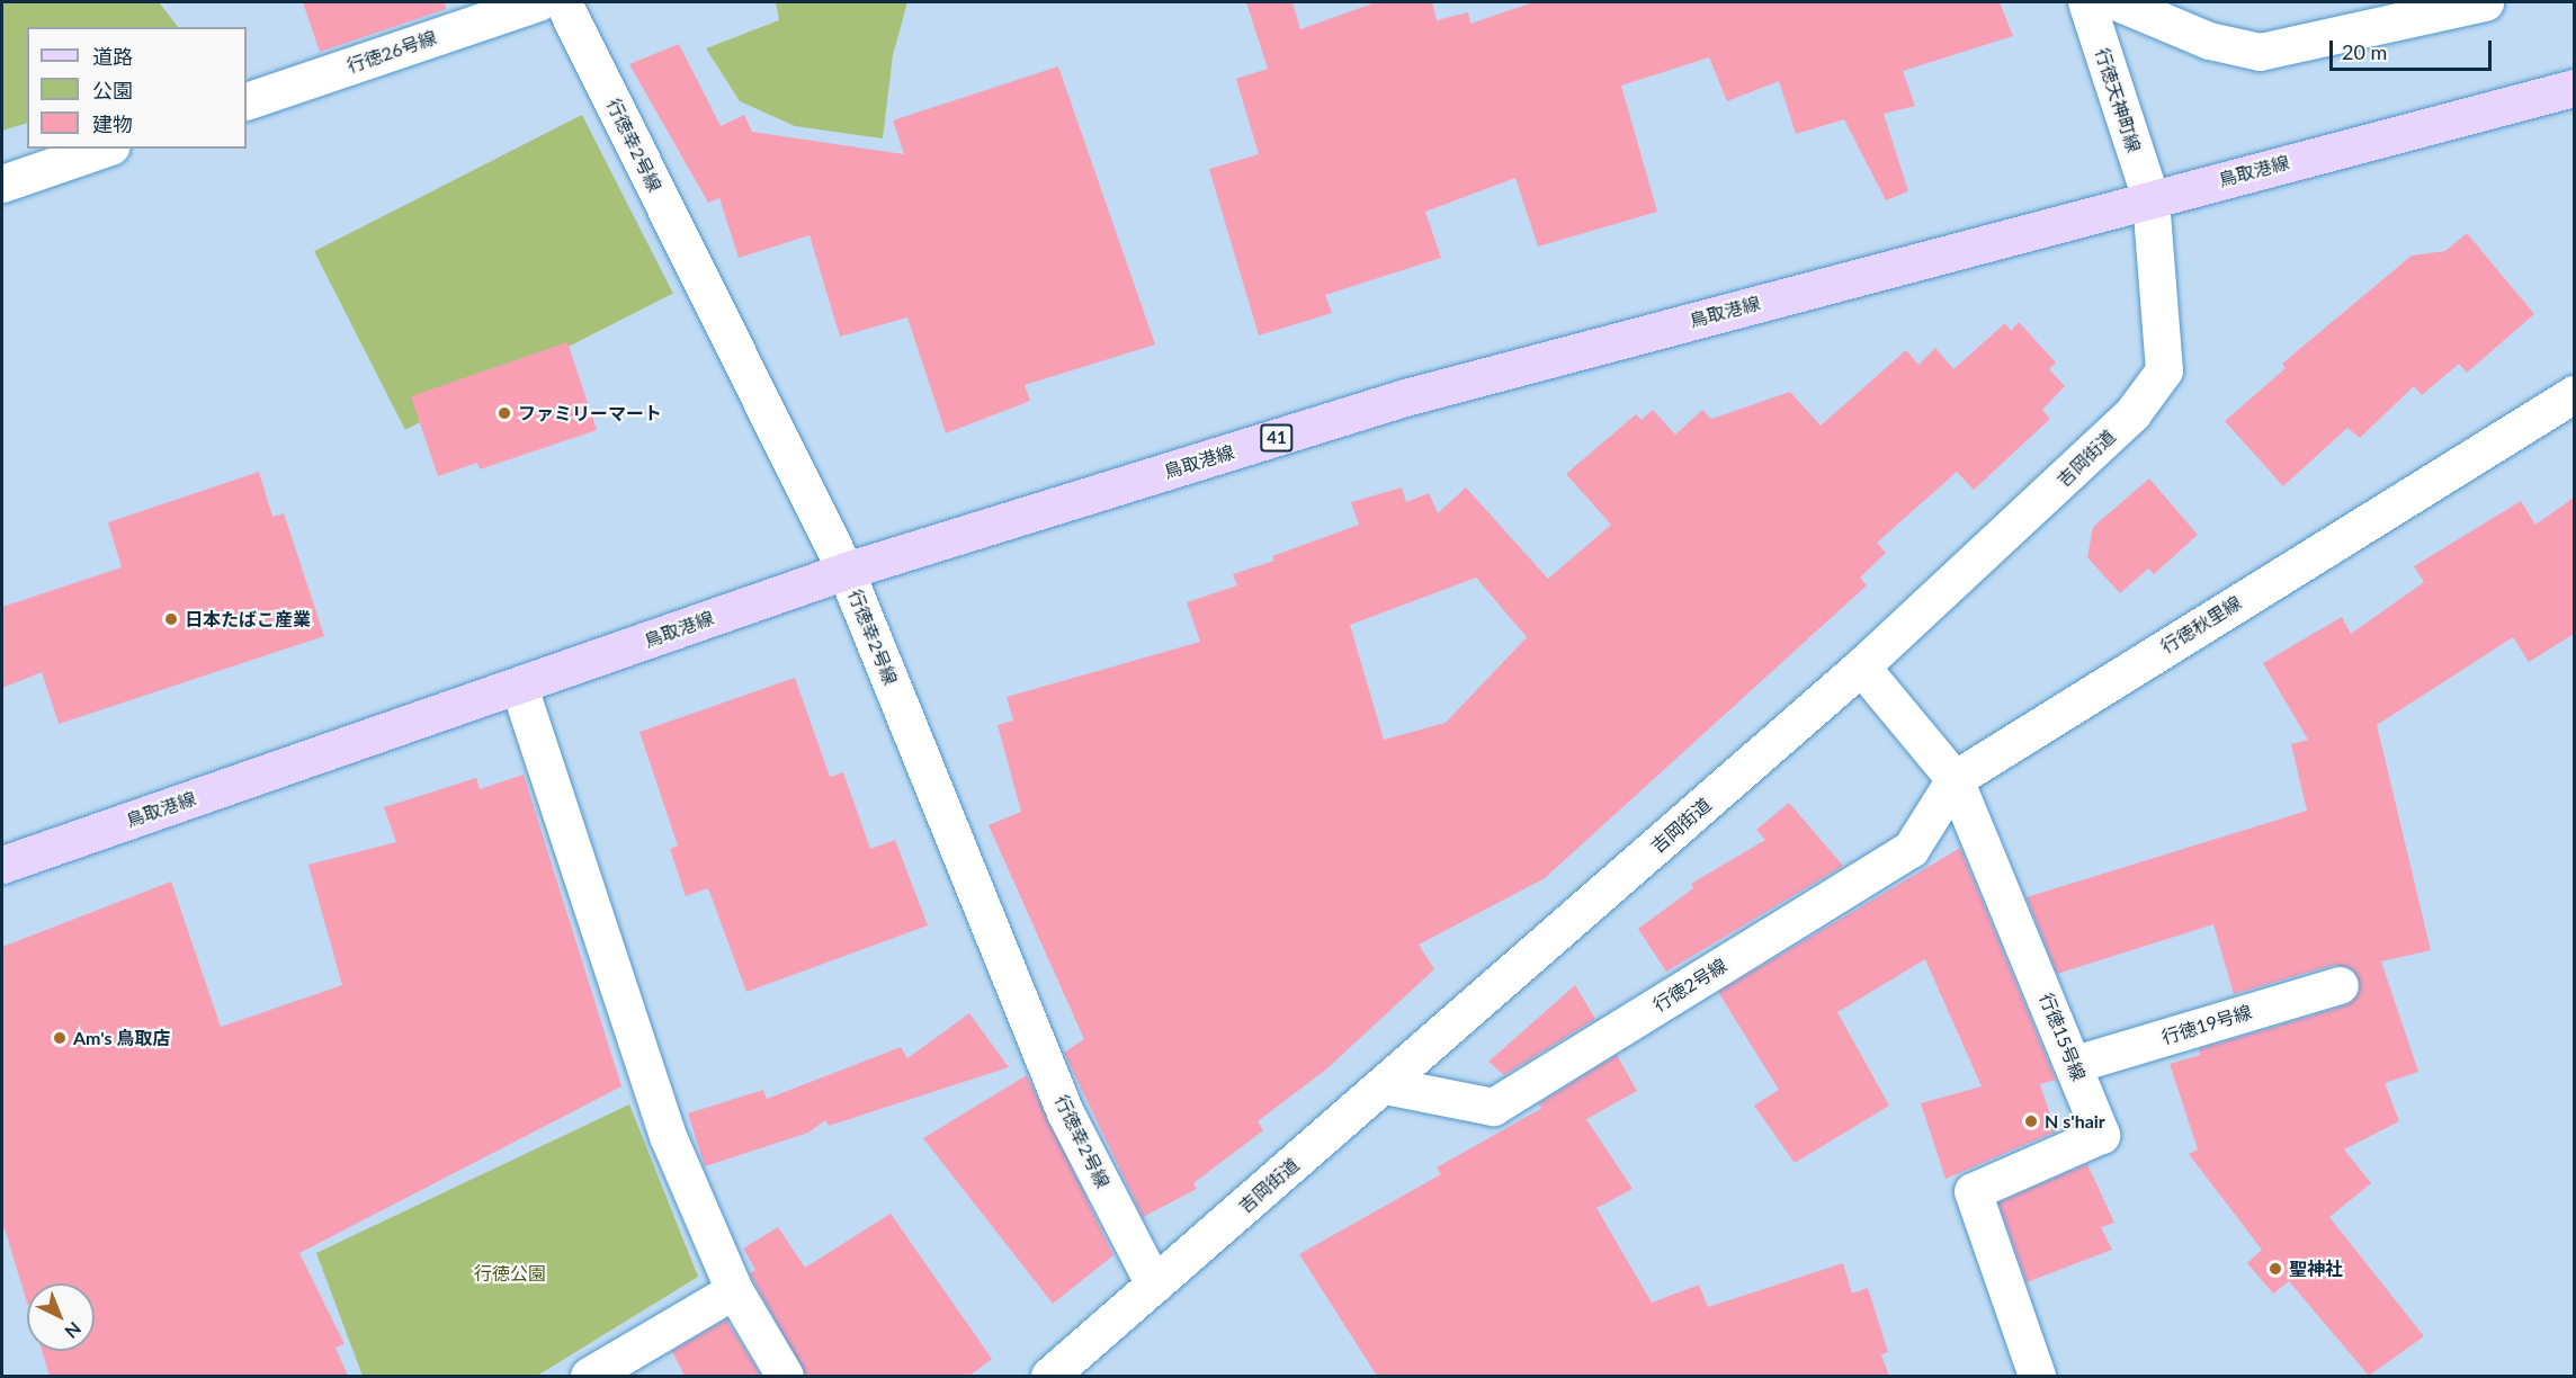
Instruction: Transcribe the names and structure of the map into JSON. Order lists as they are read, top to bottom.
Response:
{
  "streets": {
    "main road": ["鳥取港線", "41"],
    "street": [
      "行徳26号線",
      "行徳天神町線",
      "行徳幸2号線",
      "吉岡街道",
      "行徳秋里線",
      "行徳2号線",
      "行徳19号線",
      "行徳15号線"
    ]
  },
  "crossings": [
    ["行徳天神町線", "鳥取港線"],
    ["行徳天神町線", "吉岡街道"],
    ["行徳幸2号線", "鳥取港線"],
    ["行徳幸2号線", "吉岡街道"],
    ["鳥取港線", "吉岡街道"],
    ["吉岡街道", "行徳2号線"],
    ["行徳秋里線", "行徳2号線"],
    ["行徳秋里線", "行徳15号線"],
    ["行徳2号線", "行徳15号線"],
    ["行徳19号線", "行徳15号線"]
  ],
  "parks": ["行徳公園"],
  "places": [
    "ファミリーマート",
    "日本たばこ産業",
    "Am's 鳥取店",
    "N s'hair",
    "聖神社"
  ],
  "legend": ["道路", "公園", "建物"],
  "scale_bar": "20 m",
  "north": "bottom right"
}
